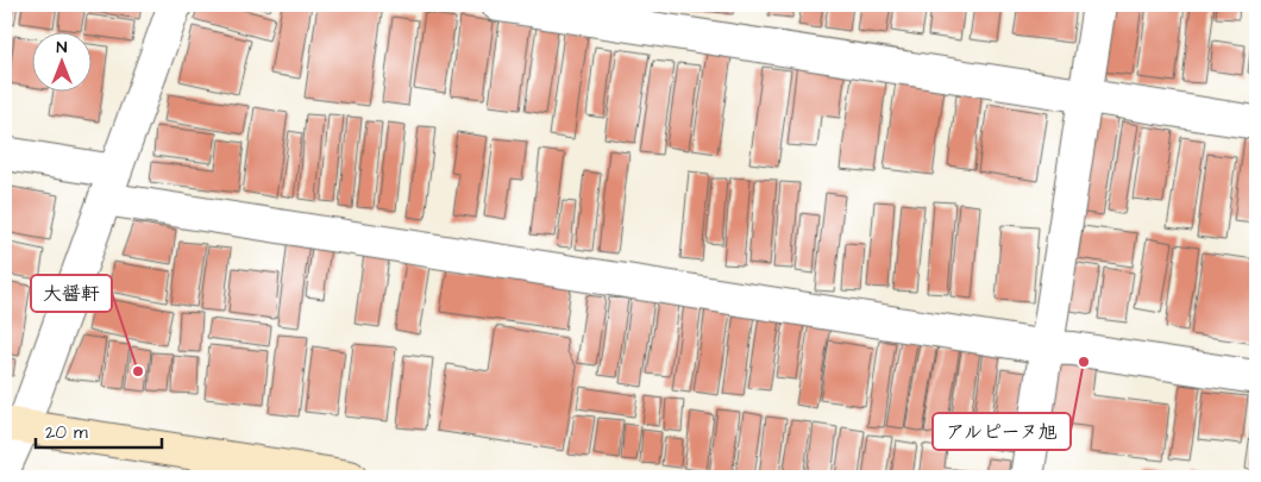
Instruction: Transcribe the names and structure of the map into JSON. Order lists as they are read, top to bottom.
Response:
{
  "places": ["アルピーヌ旭", "大醤軒"],
  "scale_bar": "20 m",
  "north": "top"
}
